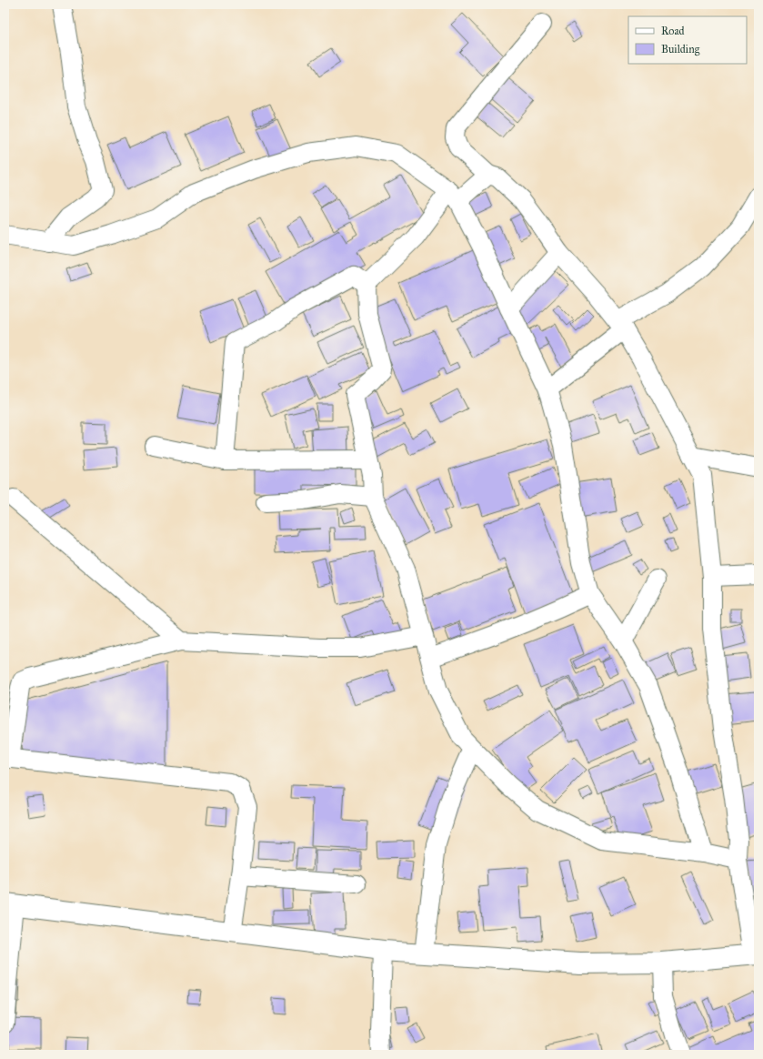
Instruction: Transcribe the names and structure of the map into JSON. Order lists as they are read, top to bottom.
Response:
{
  "legend": ["Road", "Building"]
}
